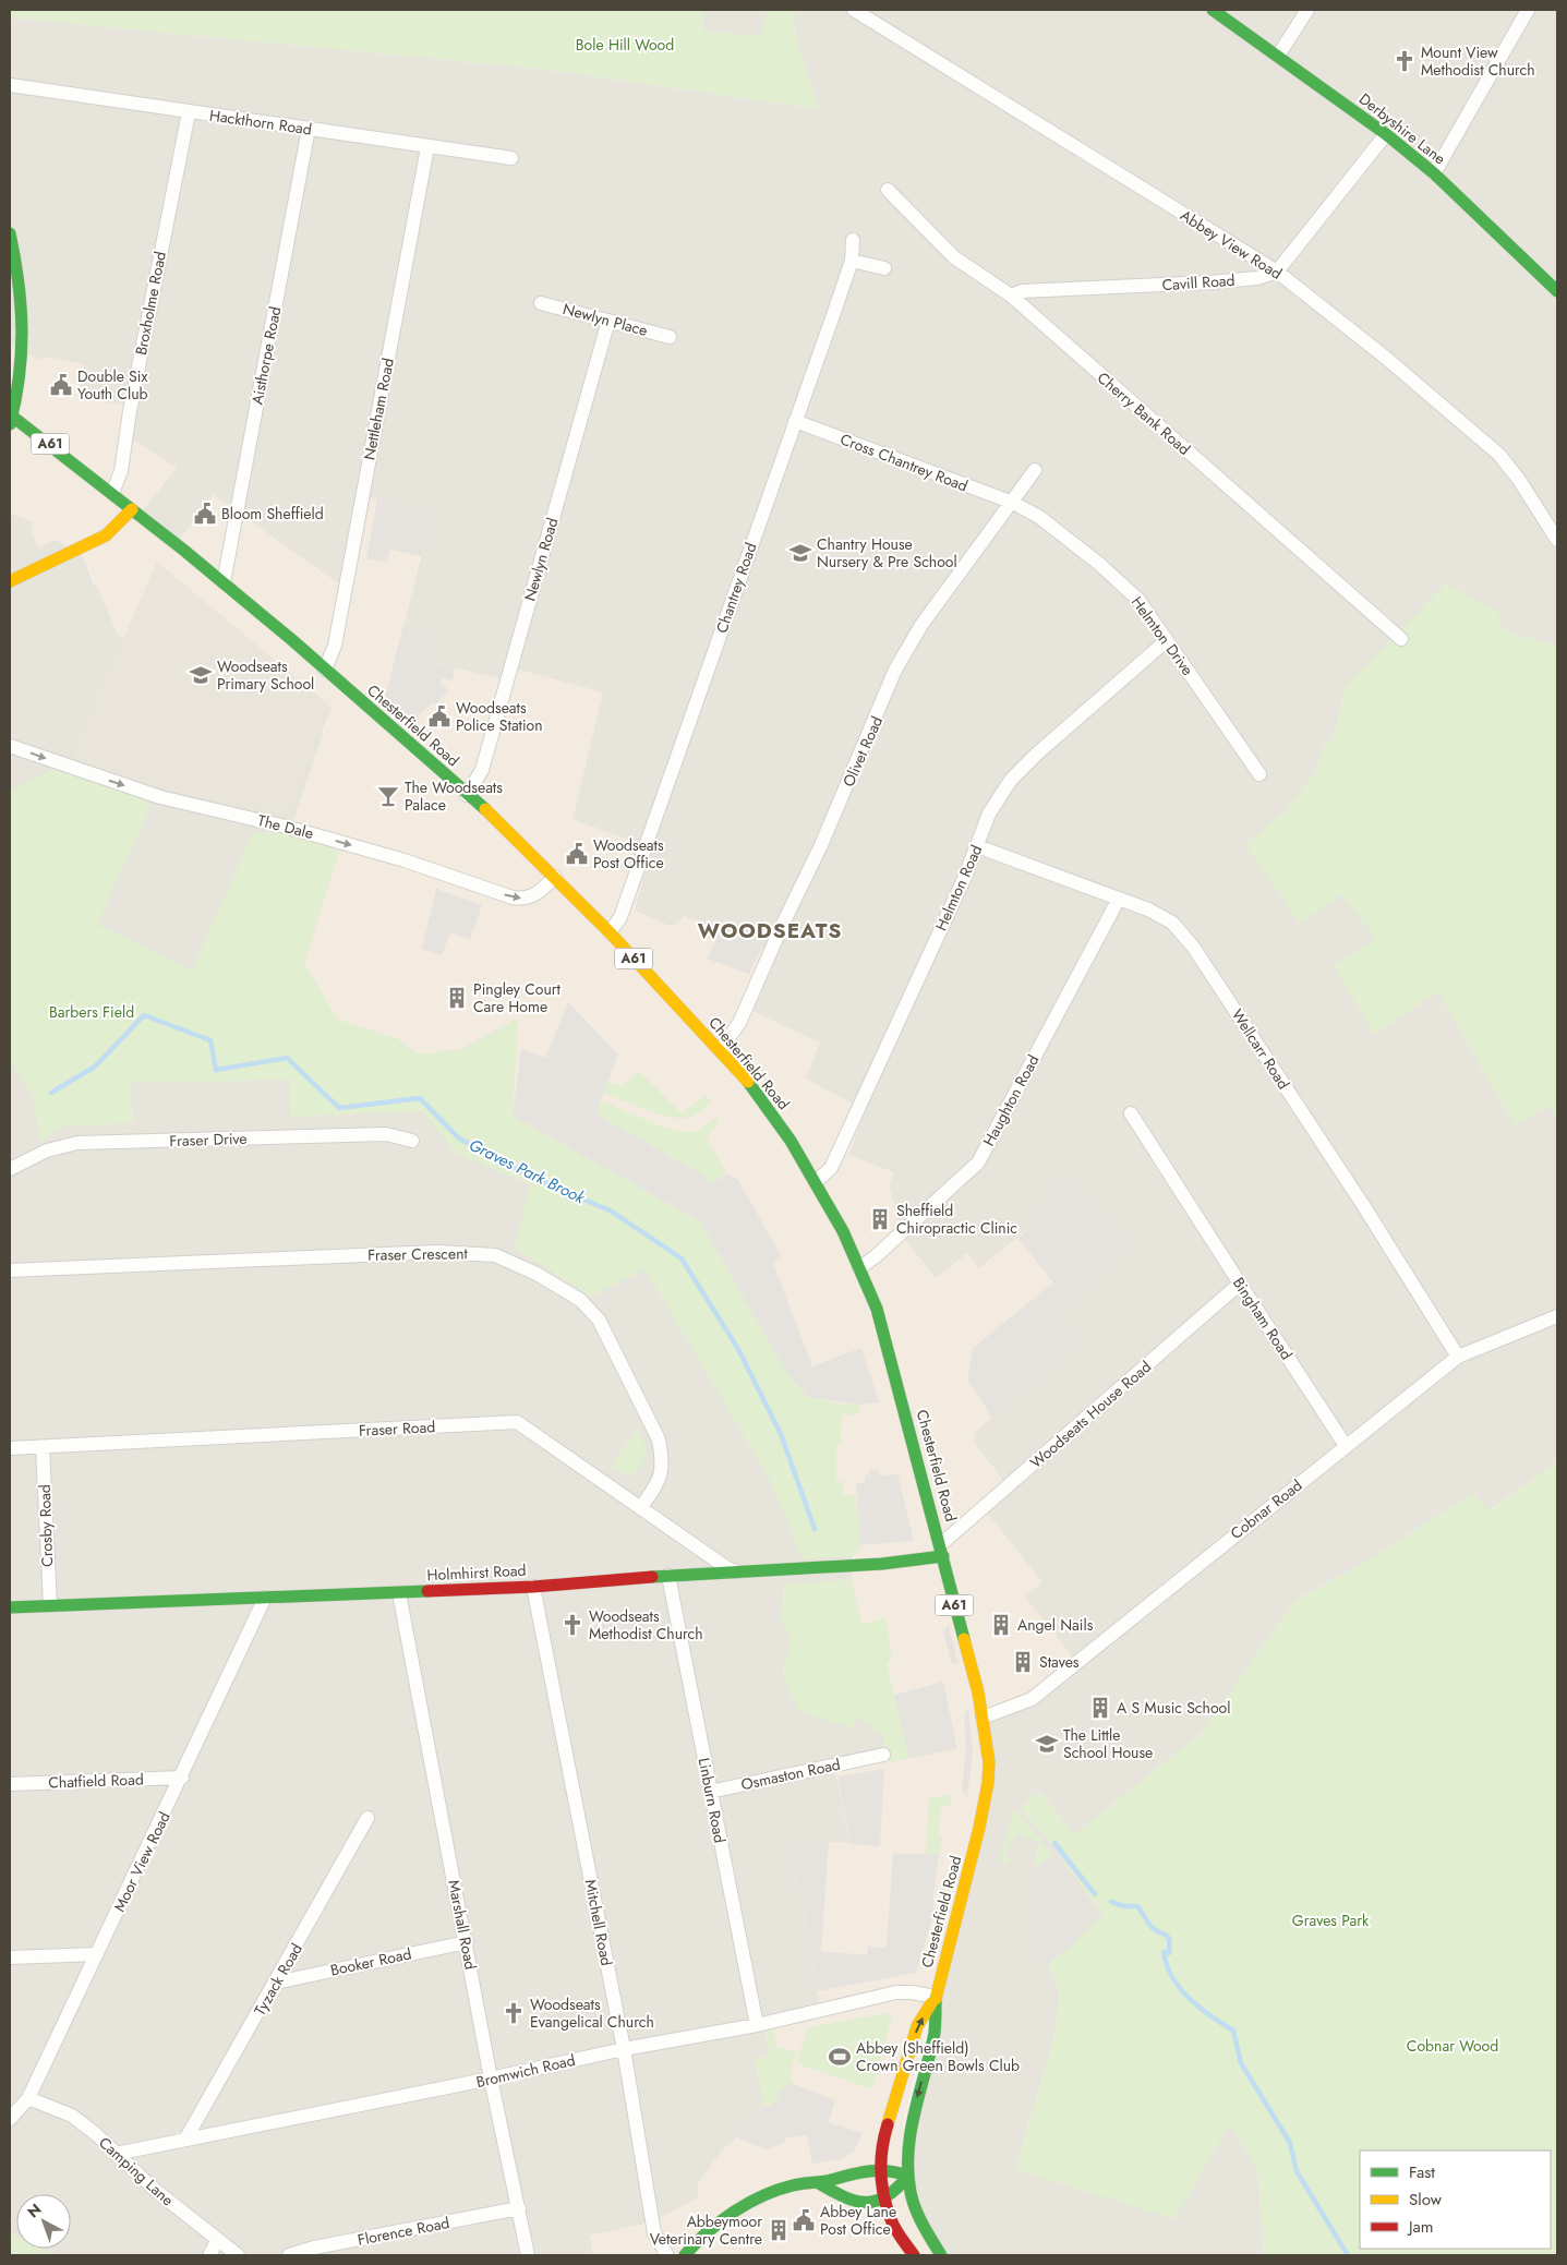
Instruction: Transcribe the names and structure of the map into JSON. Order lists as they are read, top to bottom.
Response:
{
  "streets": {
    "main road": [
      "Derbyshire Lane",
      "A61",
      "Chesterfield Road",
      "Holmhirst Road"
    ],
    "street": [
      "Hackthorn Road",
      "Abbey View Road",
      "Cavill Road",
      "Broxholme Road",
      "Newlyn Place",
      "Aisthorpe Road",
      "Nettleham Road",
      "Cherry Bank Road",
      "Cross Chantrey Road",
      "Newlyn Road",
      "Chantrey Road",
      "Helmton Drive",
      "Olivet Road",
      "The Dale",
      "Helmton Road",
      "Wellcarr Road",
      "Haughton Road",
      "Fraser Drive",
      "Fraser Crescent",
      "Bingham Road",
      "Woodseats House Road",
      "Fraser Road",
      "Cobnar Road",
      "Crosby Road",
      "Osmaston Road",
      "Chatfield Road",
      "Linburn Road",
      "Moor View Road",
      "Mitchell Road",
      "Marshall Road",
      "Booker Road",
      "Tyzack Road",
      "Bromwich Road",
      "Camping Lane",
      "Florence Road"
    ]
  },
  "crossings": [
    ["Hackthorn Road", "Broxholme Road"],
    ["Hackthorn Road", "Aisthorpe Road"],
    ["Hackthorn Road", "Nettleham Road"],
    ["Abbey View Road", "Cavill Road"],
    ["Cavill Road", "Cherry Bank Road"],
    ["Broxholme Road", "Chesterfield Road"],
    ["Newlyn Place", "Newlyn Road"],
    ["Aisthorpe Road", "Chesterfield Road"],
    ["Nettleham Road", "Chesterfield Road"],
    ["A61", "Chesterfield Road"],
    ["Cross Chantrey Road", "Chantrey Road"],
    ["Cross Chantrey Road", "Helmton Drive"],
    ["Cross Chantrey Road", "Olivet Road"],
    ["Newlyn Road", "Chesterfield Road"],
    ["Chantrey Road", "Chesterfield Road"],
    ["Helmton Drive", "Olivet Road"],
    ["Helmton Drive", "Helmton Road"],
    ["Chesterfield Road", "Olivet Road"],
    ["Chesterfield Road", "The Dale"],
    ["Chesterfield Road", "Helmton Road"],
    ["Chesterfield Road", "Haughton Road"],
    ["Chesterfield Road", "Woodseats House Road"],
    ["Chesterfield Road", "Cobnar Road"],
    ["Chesterfield Road", "Holmhirst Road"],
    ["Chesterfield Road", "Bromwich Road"],
    ["Helmton Road", "Wellcarr Road"],
    ["Wellcarr Road", "Haughton Road"],
    ["Wellcarr Road", "Cobnar Road"],
    ["Fraser Crescent", "Fraser Road"],
    ["Bingham Road", "Woodseats House Road"],
    ["Bingham Road", "Cobnar Road"],
    ["Woodseats House Road", "Holmhirst Road"],
    ["Fraser Road", "Crosby Road"],
    ["Fraser Road", "Holmhirst Road"],
    ["Crosby Road", "Holmhirst Road"],
    ["Holmhirst Road", "Linburn Road"],
    ["Holmhirst Road", "Moor View Road"],
    ["Holmhirst Road", "Mitchell Road"],
    ["Holmhirst Road", "Marshall Road"],
    ["Osmaston Road", "Linburn Road"],
    ["Chatfield Road", "Moor View Road"],
    ["Linburn Road", "Bromwich Road"],
    ["Moor View Road", "Camping Lane"],
    ["Mitchell Road", "Bromwich Road"],
    ["Marshall Road", "Booker Road"],
    ["Marshall Road", "Bromwich Road"],
    ["Marshall Road", "Florence Road"],
    ["Booker Road", "Tyzack Road"],
    ["Tyzack Road", "Bromwich Road"],
    ["Bromwich Road", "Camping Lane"]
  ],
  "one_way": ["The Dale"],
  "districts": ["WOODSEATS"],
  "water": ["Graves Park Brook"],
  "parks": [
    "Bole Hill Wood",
    "Barbers Field",
    "Graves Park",
    "Cobnar Wood"
  ],
  "places": {
    "church": ["Mount View Methodist Church", "Woodseats Methodist Church", "Woodseats Evangelical Church"],
    "public building": [
      "Double Six Youth Club",
      "Bloom Sheffield",
      "Woodseats Police Station",
      "Woodseats Post Office",
      "Abbey Lane Post Office"
    ],
    "school or university": ["Chantry House Nursery & Pre School", "Woodseats Primary School", "The Little School House"],
    "bar": ["The Woodseats Palace"],
    "building": [
      "Pingley Court Care Home",
      "Sheffield Chiropractic Clinic",
      "Angel Nails",
      "Staves",
      "A S Music School",
      "Abbeymoor Veterinary Centre"
    ],
    "sports": ["Abbey (Sheffield) Crown Green Bowls Club"]
  },
  "legend": ["Fast", "Slow", "Jam"],
  "north": "top left"
}
